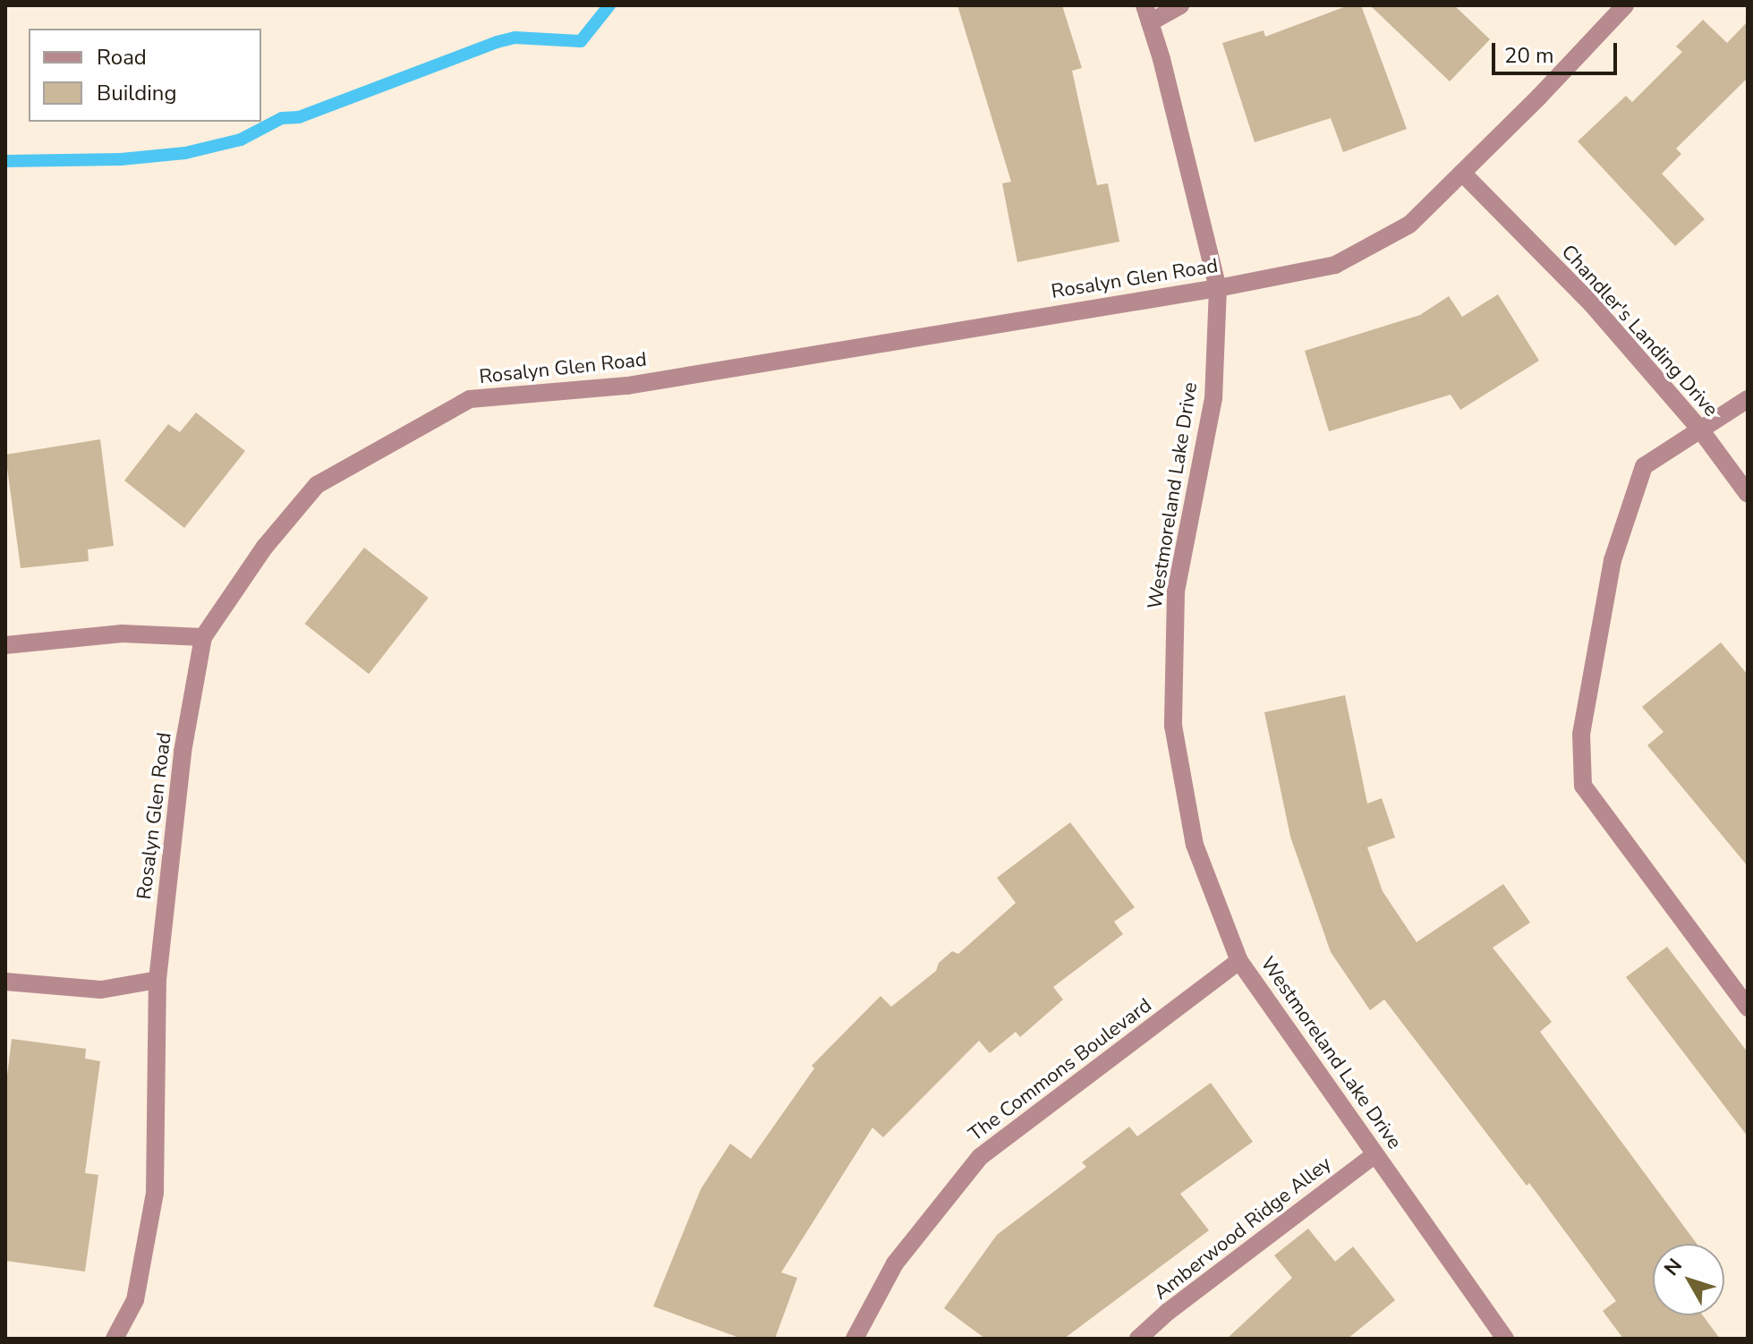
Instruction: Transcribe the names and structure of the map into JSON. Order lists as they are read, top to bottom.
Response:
{
  "streets": {
    "street": [
      "Rosalyn Glen Road",
      "Chandler's Landing Drive",
      "Westmoreland Lake Drive",
      "The Commons Boulevard",
      "Amberwood Ridge Alley"
    ]
  },
  "crossings": [
    ["Rosalyn Glen Road", "Chandler's Landing Drive"],
    ["Rosalyn Glen Road", "Westmoreland Lake Drive"],
    ["Westmoreland Lake Drive", "The Commons Boulevard"],
    ["Westmoreland Lake Drive", "Amberwood Ridge Alley"]
  ],
  "legend": ["Road", "Building"],
  "scale_bar": "20 m",
  "north": "top left"
}
